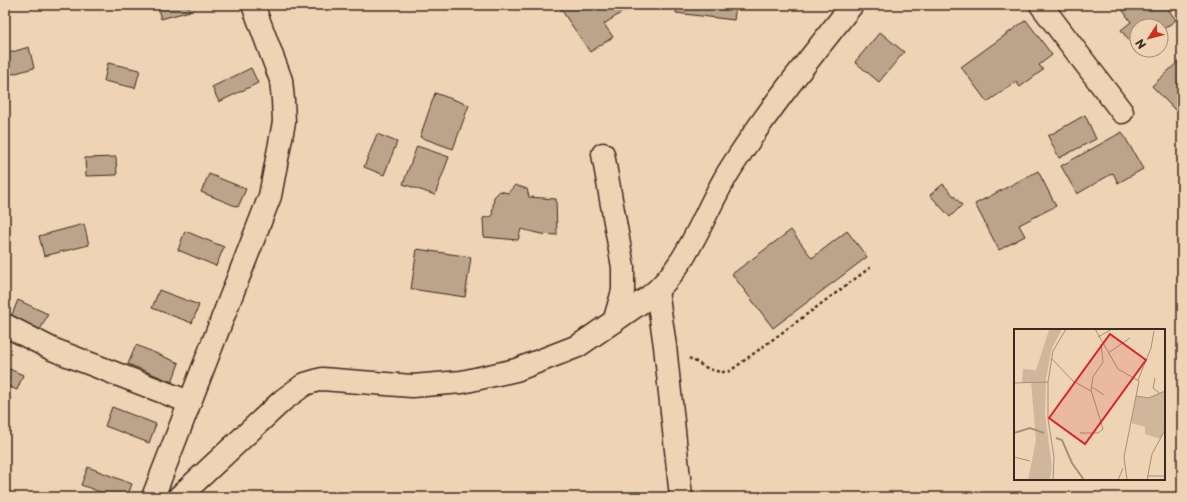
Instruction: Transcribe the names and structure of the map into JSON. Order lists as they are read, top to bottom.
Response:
{
  "north": "bottom left"
}
